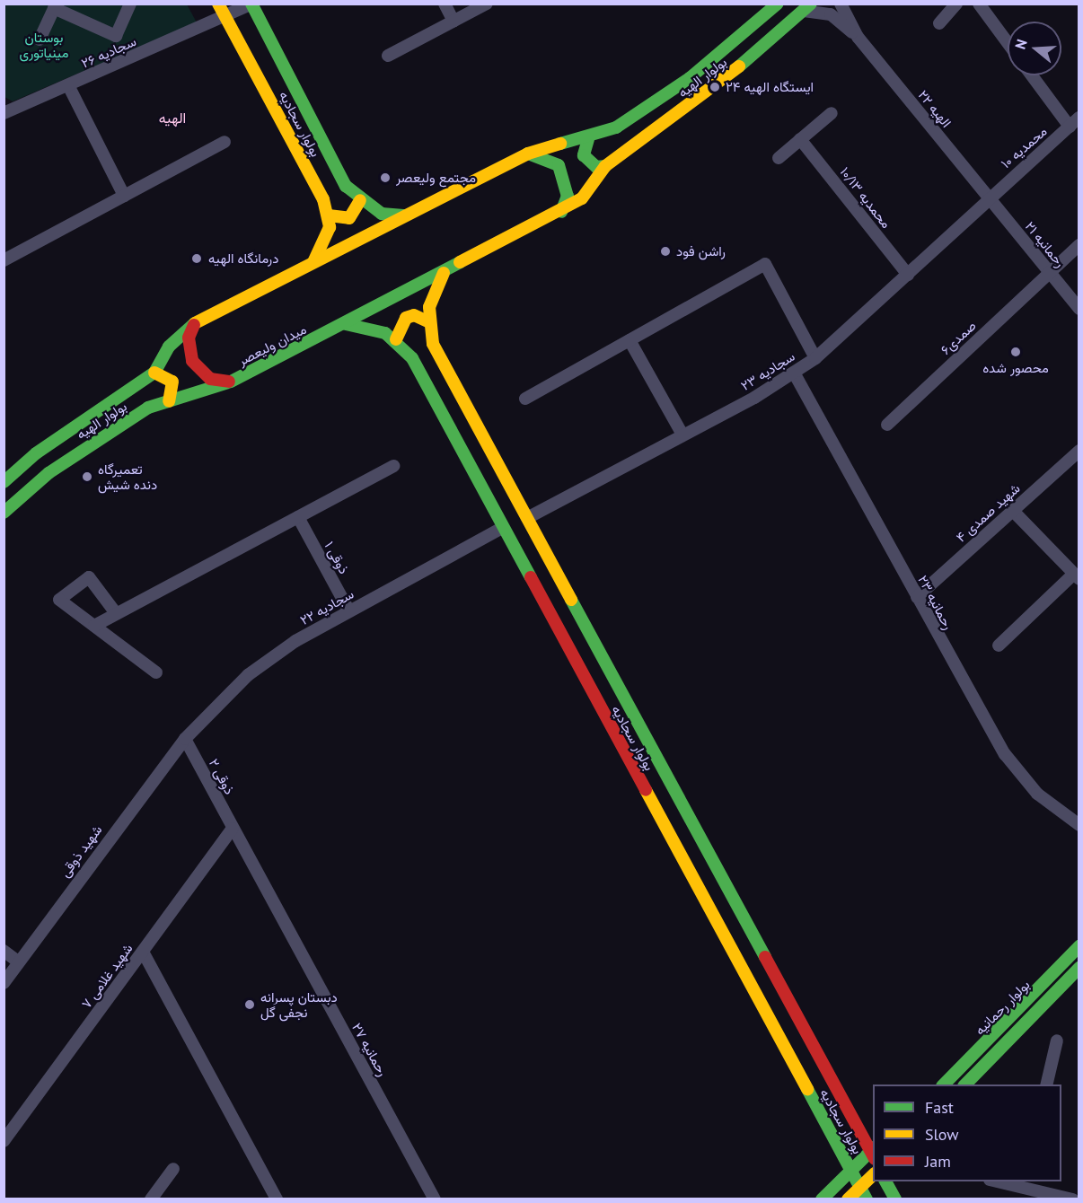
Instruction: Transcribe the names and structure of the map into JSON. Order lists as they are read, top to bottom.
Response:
{
  "streets": {
    "main road": [
      "بولوار الهیه",
      "بولوار سجادیه",
      "میدان ولیعصر",
      "بولوار رحمانیه"
    ],
    "street": [
      "سجادیه ۲۶",
      "الهیه ۲۲",
      "محمدیه ۱۰",
      "محمدیه ۱۰/۱۳",
      "رحمانیه ۲۱",
      "صمدی۶",
      "سجادیه ۲۳",
      "شهید صمدی ۴",
      "ذوقی ۱",
      "رحمانیه ۲۳",
      "سجادیه ۲۲",
      "ذوقی ۲",
      "شهید ذوقی",
      "شهید غلامی ۷",
      "رحمانیه ۲۷"
    ]
  },
  "crossings": [
    ["سجادیه ۲۶", "بولوار سجادیه"],
    ["بولوار الهیه", "میدان ولیعصر"],
    ["الهیه ۲۲", "محمدیه ۱۰"],
    ["الهیه ۲۲", "رحمانیه ۲۱"],
    ["الهیه ۲۲", "سجادیه ۲۳"],
    ["بولوار سجادیه", "میدان ولیعصر"],
    ["بولوار سجادیه", "سجادیه ۲۳"],
    ["بولوار سجادیه", "سجادیه ۲۲"],
    ["محمدیه ۱۰", "رحمانیه ۲۱"],
    ["محمدیه ۱۰", "سجادیه ۲۳"],
    ["محمدیه ۱۰/۱۳", "سجادیه ۲۳"],
    ["رحمانیه ۲۱", "صمدی۶"],
    ["رحمانیه ۲۱", "سجادیه ۲۳"],
    ["سجادیه ۲۳", "رحمانیه ۲۳"],
    ["شهید صمدی ۴", "رحمانیه ۲۳"],
    ["ذوقی ۱", "سجادیه ۲۲"],
    ["سجادیه ۲۲", "ذوقی ۲"],
    ["سجادیه ۲۲", "شهید ذوقی"],
    ["ذوقی ۲", "شهید ذوقی"],
    ["ذوقی ۲", "شهید غلامی ۷"],
    ["ذوقی ۲", "رحمانیه ۲۷"],
    ["شهید غلامی ۷", "رحمانیه ۲۷"]
  ],
  "districts": ["الهیه"],
  "parks": ["بوستان مینیاتوری"],
  "places": [
    "ایستگاه الهیه ۲۴",
    "مجتمع ولیعصر",
    "راشن فود",
    "درمانگاه الهیه",
    "محصور شده",
    "تعمیرگاه دنده شیش",
    "دبستان پسرانه نجفی گل"
  ],
  "legend": ["Fast", "Slow", "Jam"],
  "north": "left"
}
